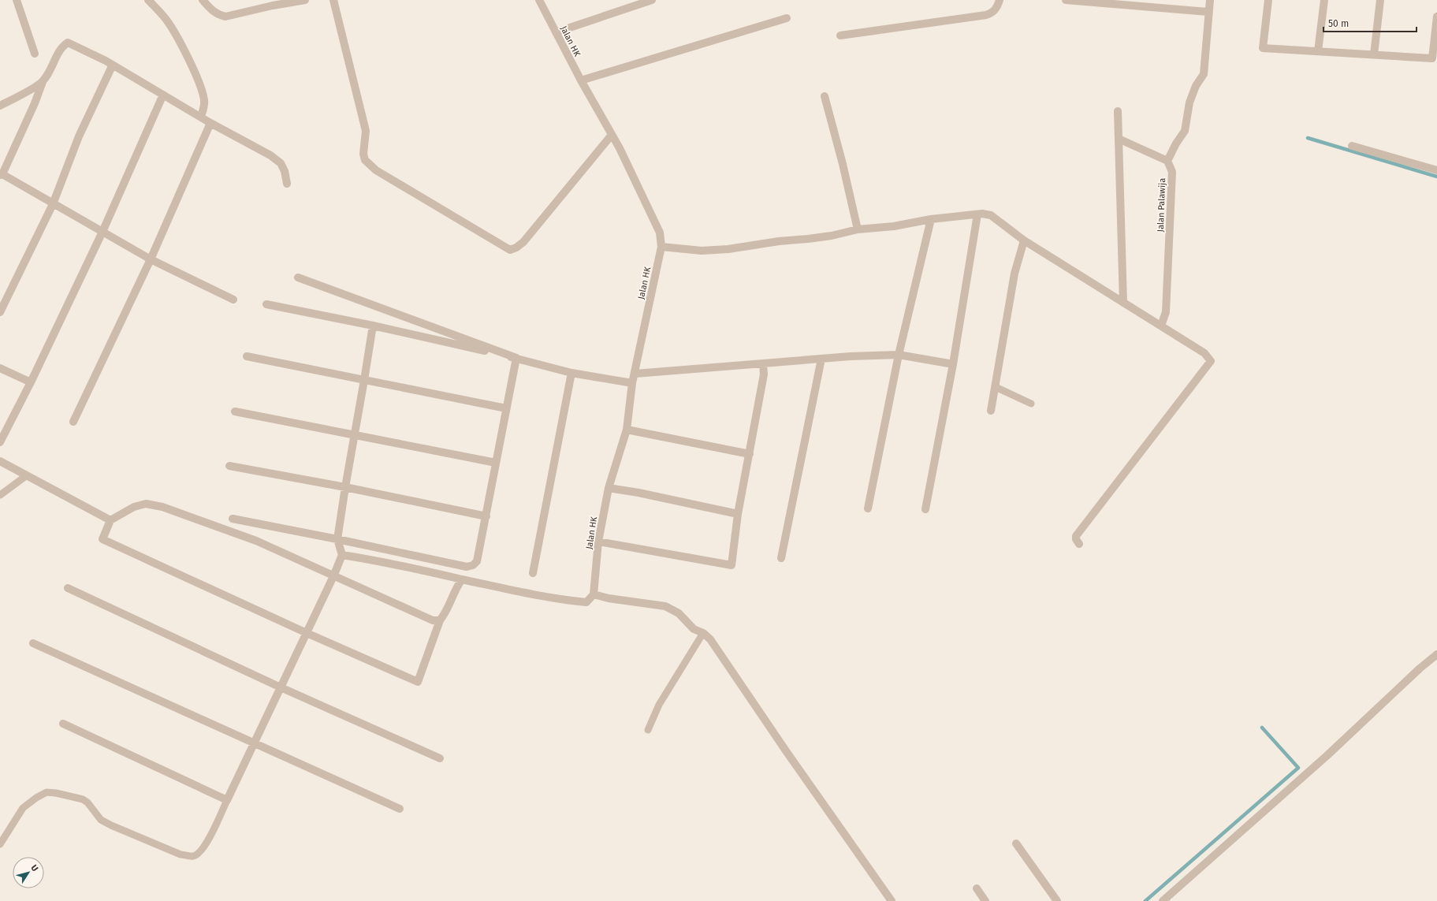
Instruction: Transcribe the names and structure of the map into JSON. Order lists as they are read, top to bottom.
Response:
{
  "streets": {
    "street": ["Jalan HK", "Jalan Palawija"]
  },
  "scale_bar": "50 m",
  "north": "top right"
}
